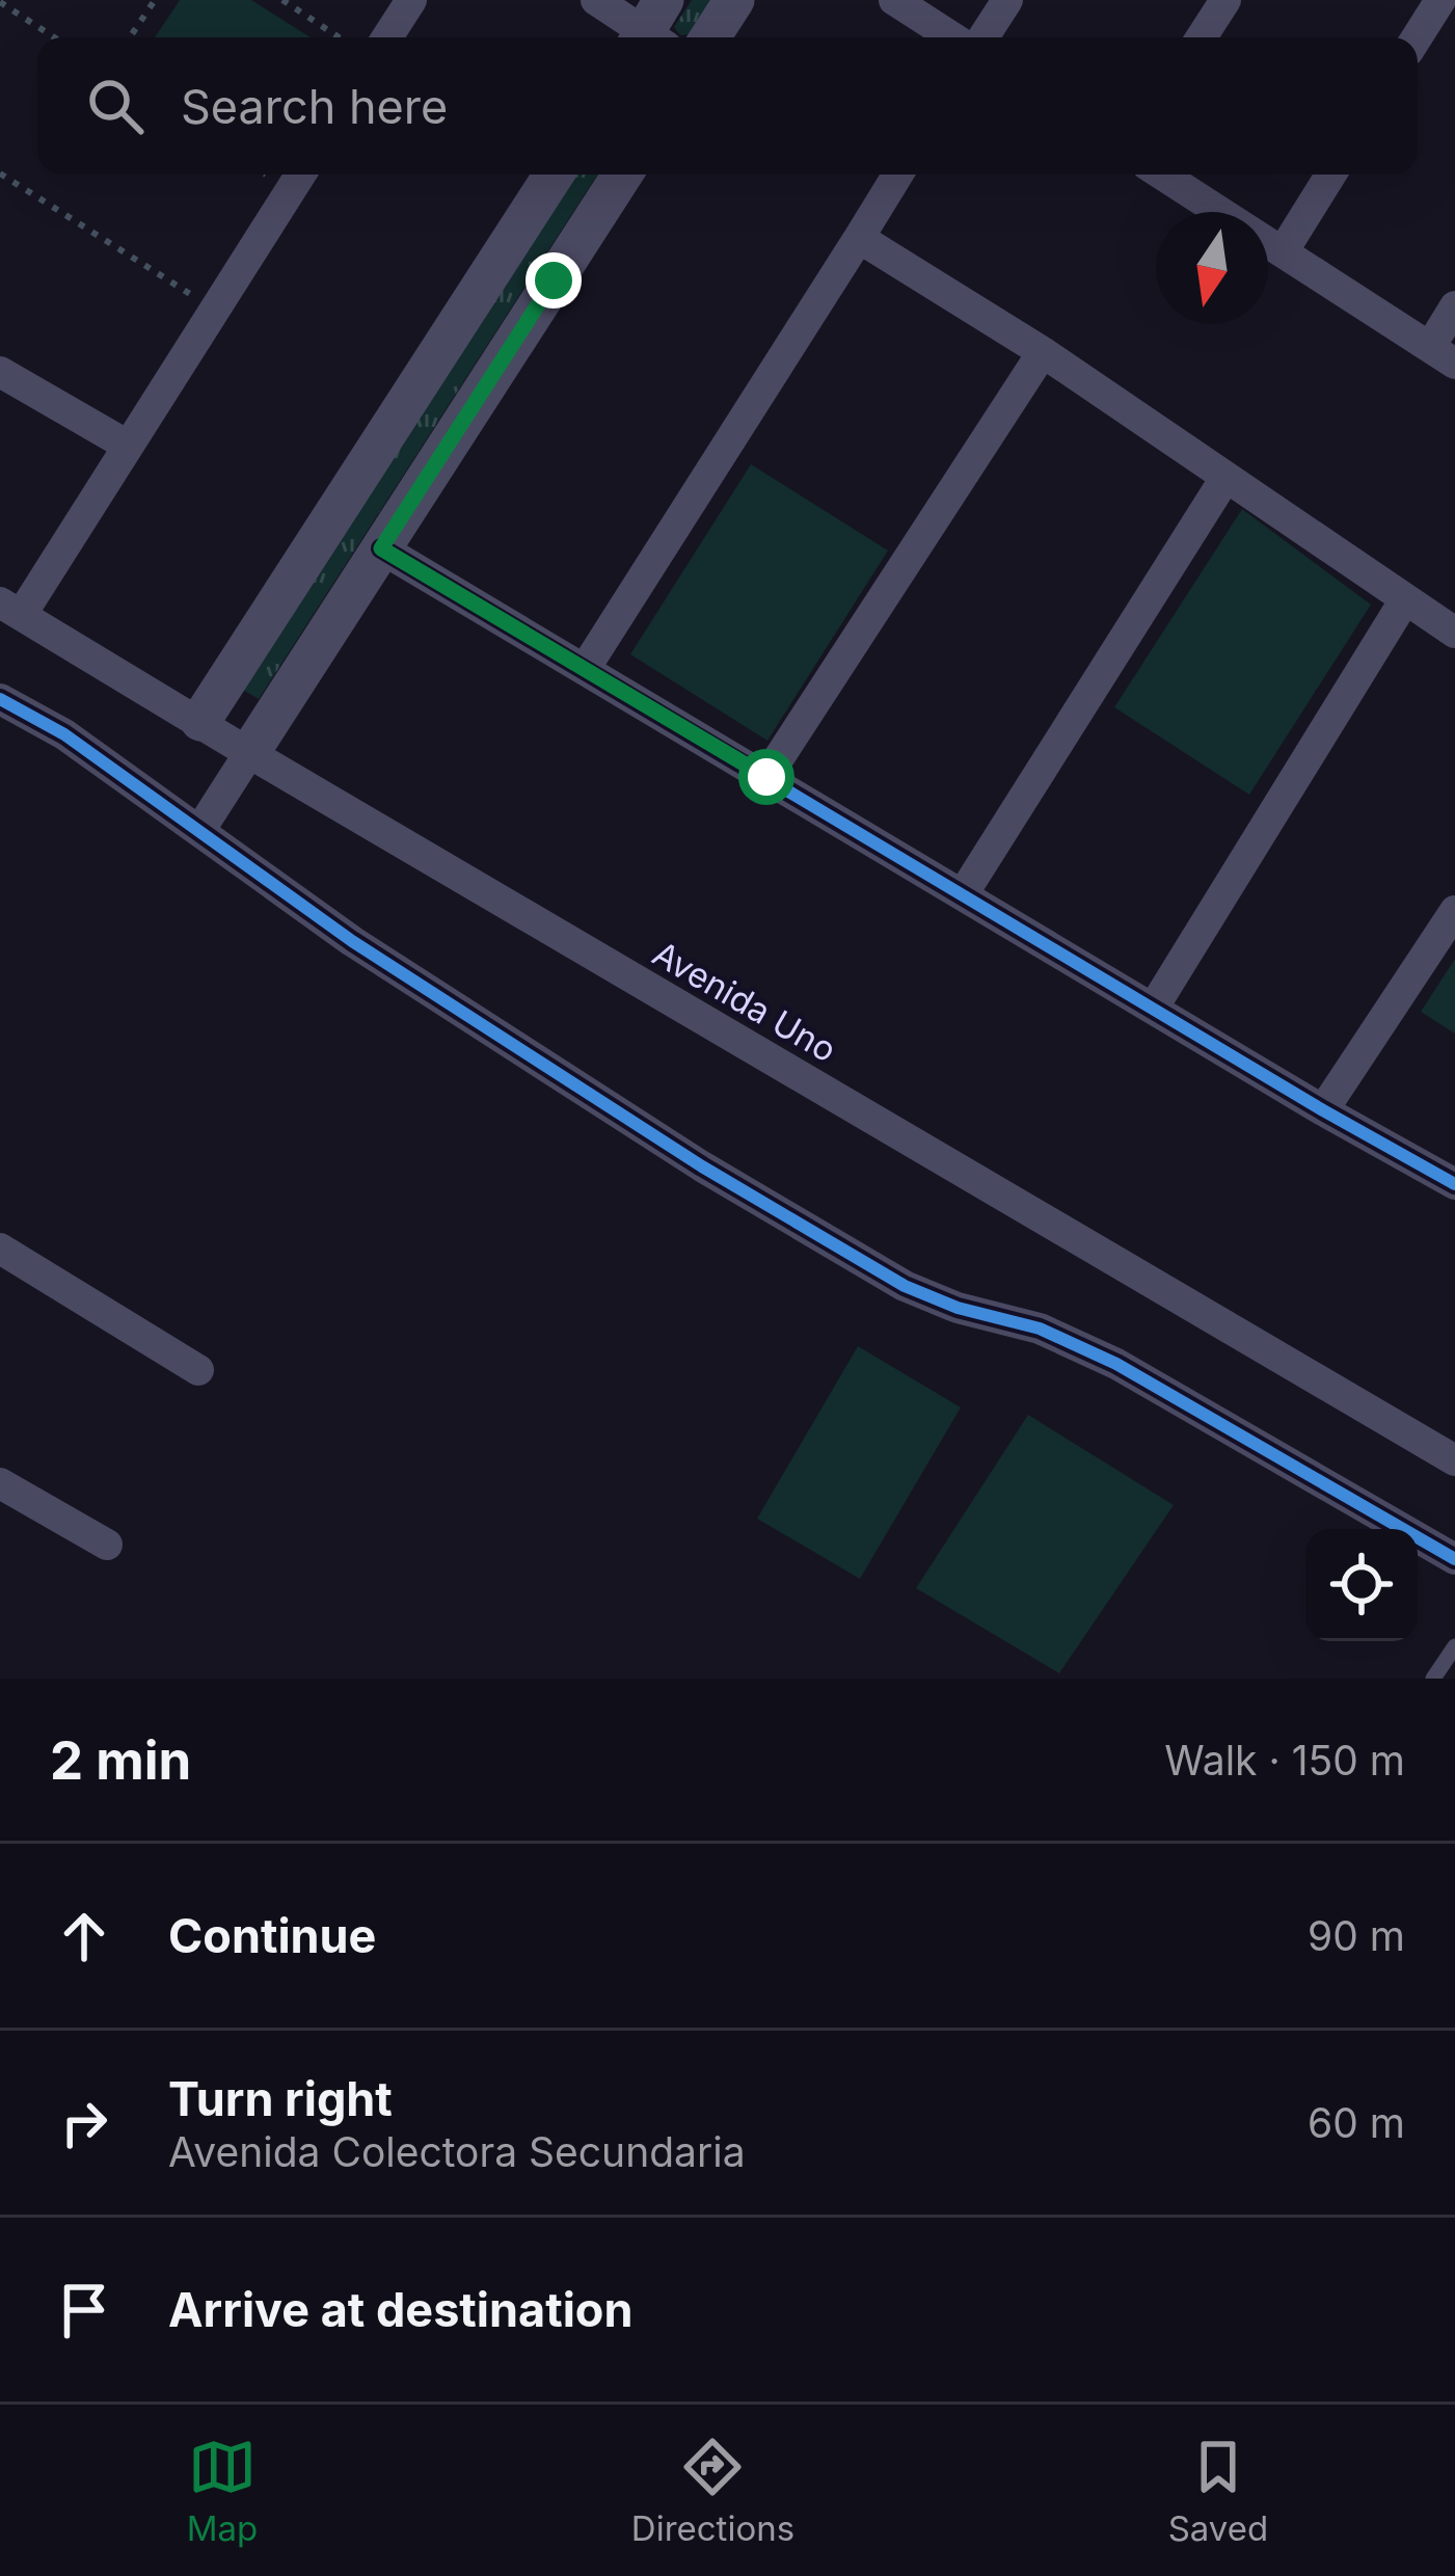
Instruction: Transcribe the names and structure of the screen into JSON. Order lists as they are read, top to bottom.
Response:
{
  "streets": {
    "street": ["Avenida Uno"]
  },
  "north": "bottom",
  "page": {
    "search": "Search here",
    "heading": ["2 min", "Walk · 150 m"],
    "list": [
      ["Continue", "90 m"],
      ["Turn right", "Avenida Colectora Secundaria", "60 m"],
      "Arrive at destination"
    ],
    "nav": ["Map", "Directions", "Saved"]
  }
}
